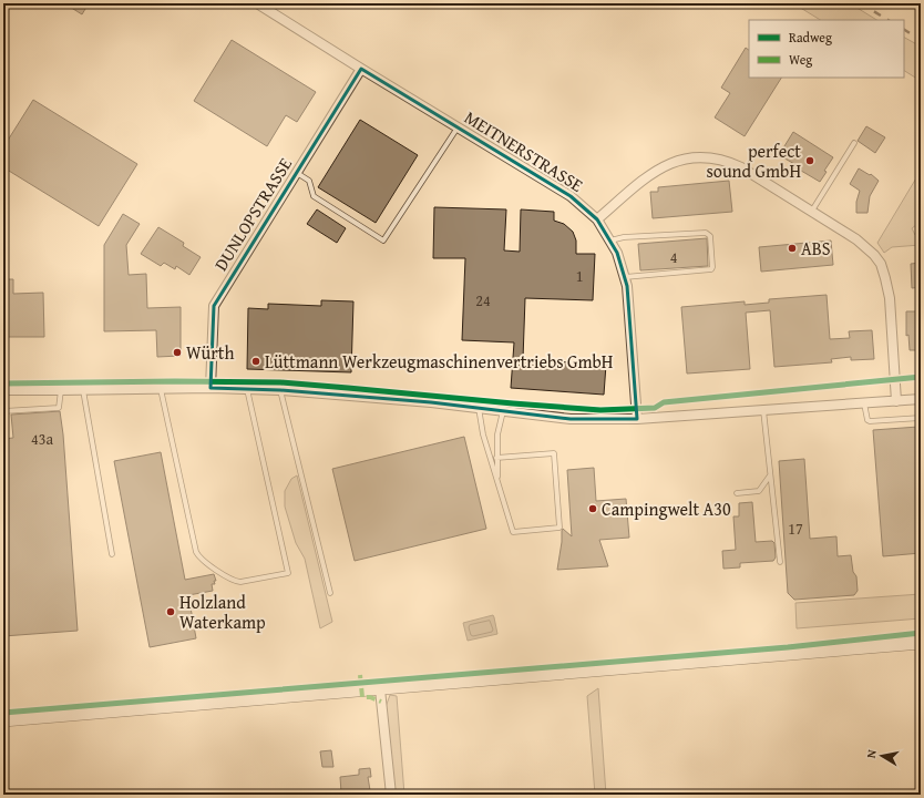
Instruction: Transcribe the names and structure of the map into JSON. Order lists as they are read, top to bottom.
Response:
{
  "streets": {
    "street": ["MEITNERSTRASSE", "DUNLOPSTRASSE"]
  },
  "crossings": [
    ["MEITNERSTRASSE", "DUNLOPSTRASSE"]
  ],
  "places": [
    "perfect sound GmbH",
    "ABS",
    "Würth",
    "Lüttmann Werkzeugmaschinenvertriebs GmbH",
    "Campingwelt A30",
    "Holzland Waterkamp"
  ],
  "house_numbers": [
    "4",
    "1",
    "24",
    "43a",
    "17"
  ],
  "legend": ["Radweg", "Weg"],
  "north": "left"
}
